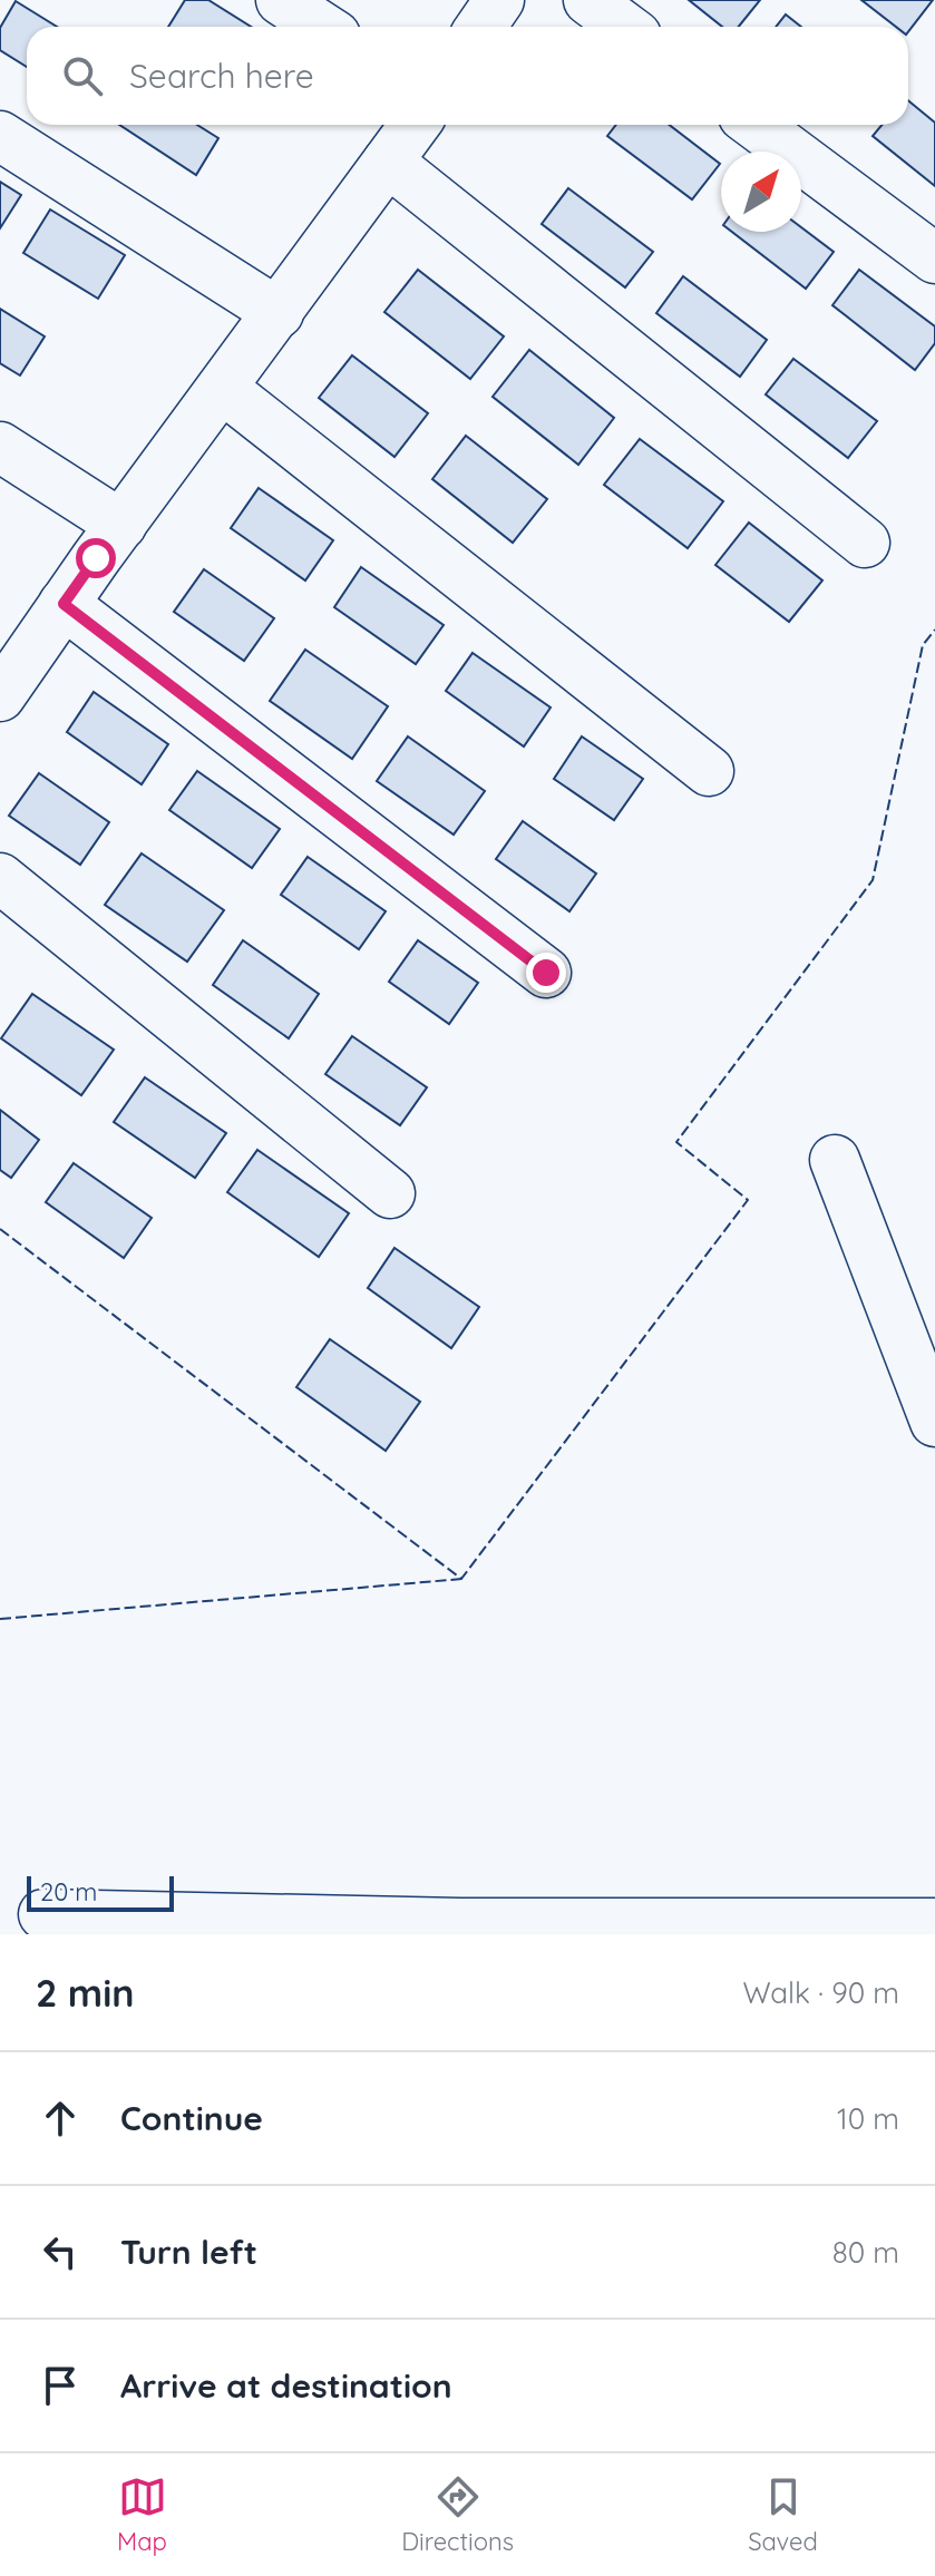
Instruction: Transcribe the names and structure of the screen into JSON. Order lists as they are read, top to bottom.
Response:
{
  "scale_bar": "20 m",
  "north": "top right",
  "page": {
    "search": "Search here",
    "scale": "20 m",
    "heading": ["2 min", "Walk · 90 m"],
    "list": [
      ["Continue", "10 m"],
      ["Turn left", "80 m"],
      "Arrive at destination"
    ],
    "nav": ["Map", "Directions", "Saved"]
  }
}
